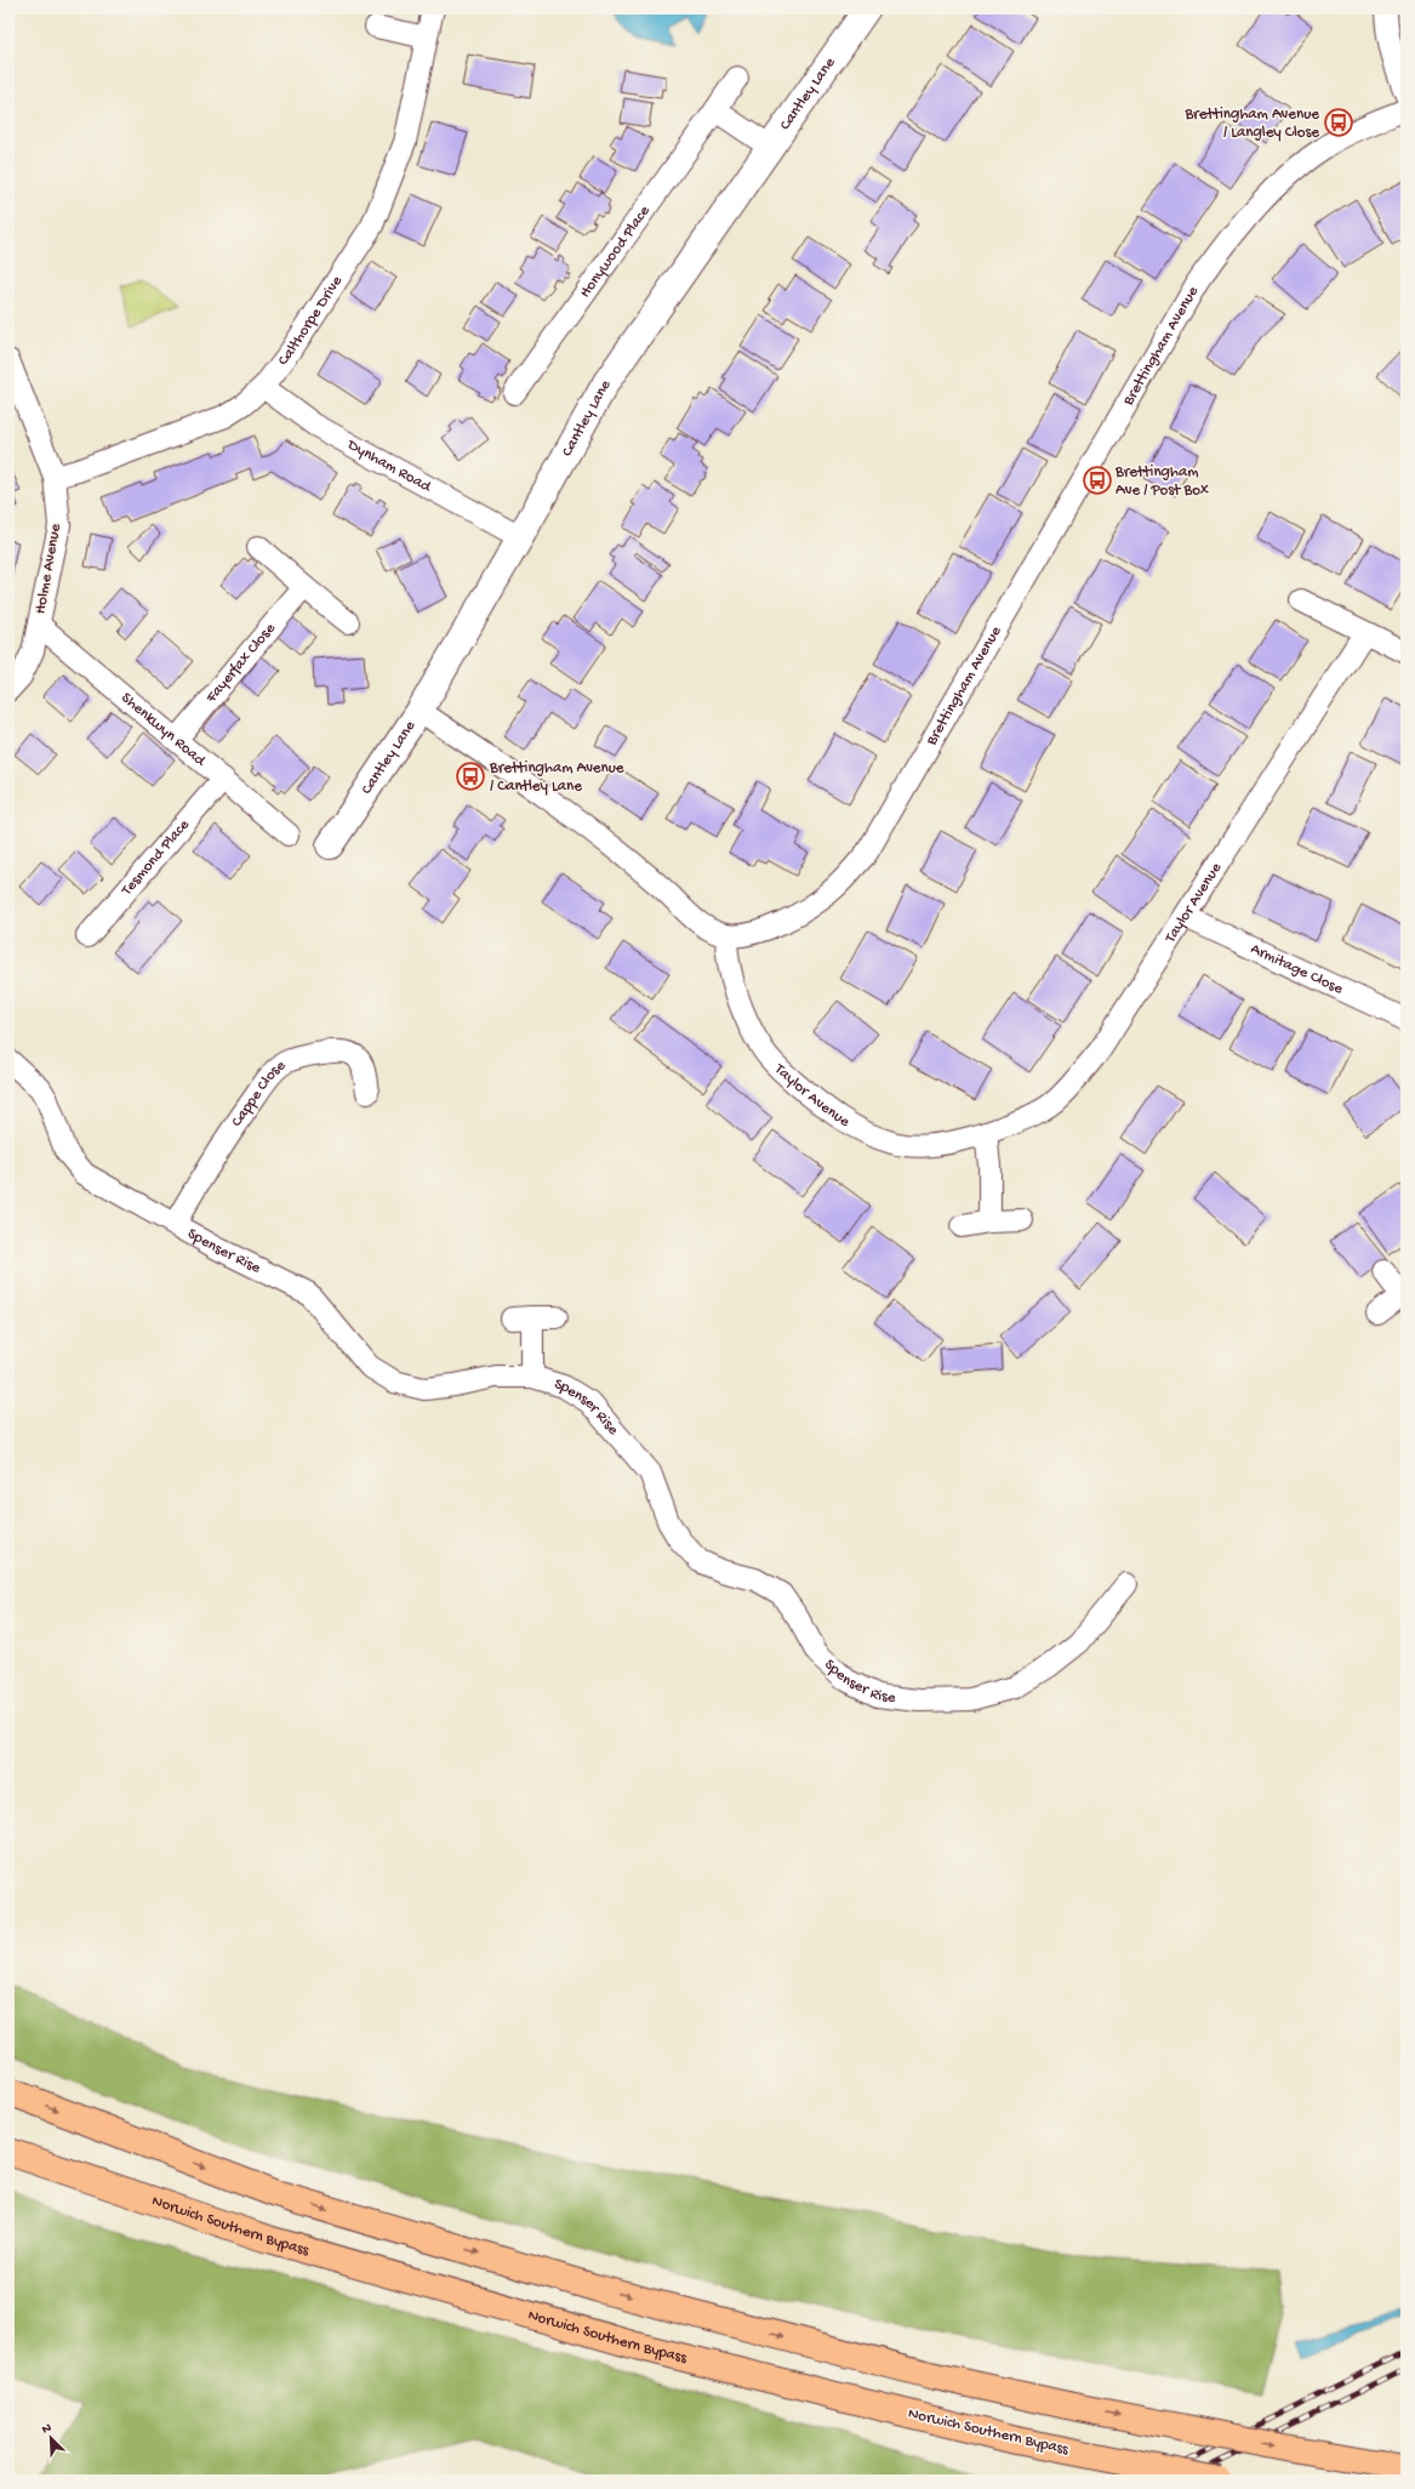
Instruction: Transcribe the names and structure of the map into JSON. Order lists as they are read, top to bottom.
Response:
{
  "streets": {
    "highway": ["Norwich Southern Bypass"],
    "street": [
      "Cantley Lane",
      "Honywood Place",
      "Calthorpe Drive",
      "Brettingham Avenue",
      "Dynham Road",
      "Holme Avenue",
      "Fayerfax Close",
      "Shenkwyn Road",
      "Tesmond Place",
      "Taylor Avenue",
      "Armitage Close",
      "Cappe Close",
      "Spenser Rise"
    ]
  },
  "crossings": [
    ["Cantley Lane", "Brettingham Avenue"],
    ["Cantley Lane", "Dynham Road"],
    ["Calthorpe Drive", "Dynham Road"],
    ["Calthorpe Drive", "Holme Avenue"],
    ["Brettingham Avenue", "Taylor Avenue"],
    ["Holme Avenue", "Shenkwyn Road"],
    ["Fayerfax Close", "Shenkwyn Road"],
    ["Shenkwyn Road", "Tesmond Place"],
    ["Taylor Avenue", "Armitage Close"],
    ["Cappe Close", "Spenser Rise"]
  ],
  "places": {
    "bus stop": ["Brettingham Avenue / Langley Close", "Brettingham Ave / Post Box", "Brettingham Avenue / Cantley Lane"]
  },
  "north": "top left"
}
